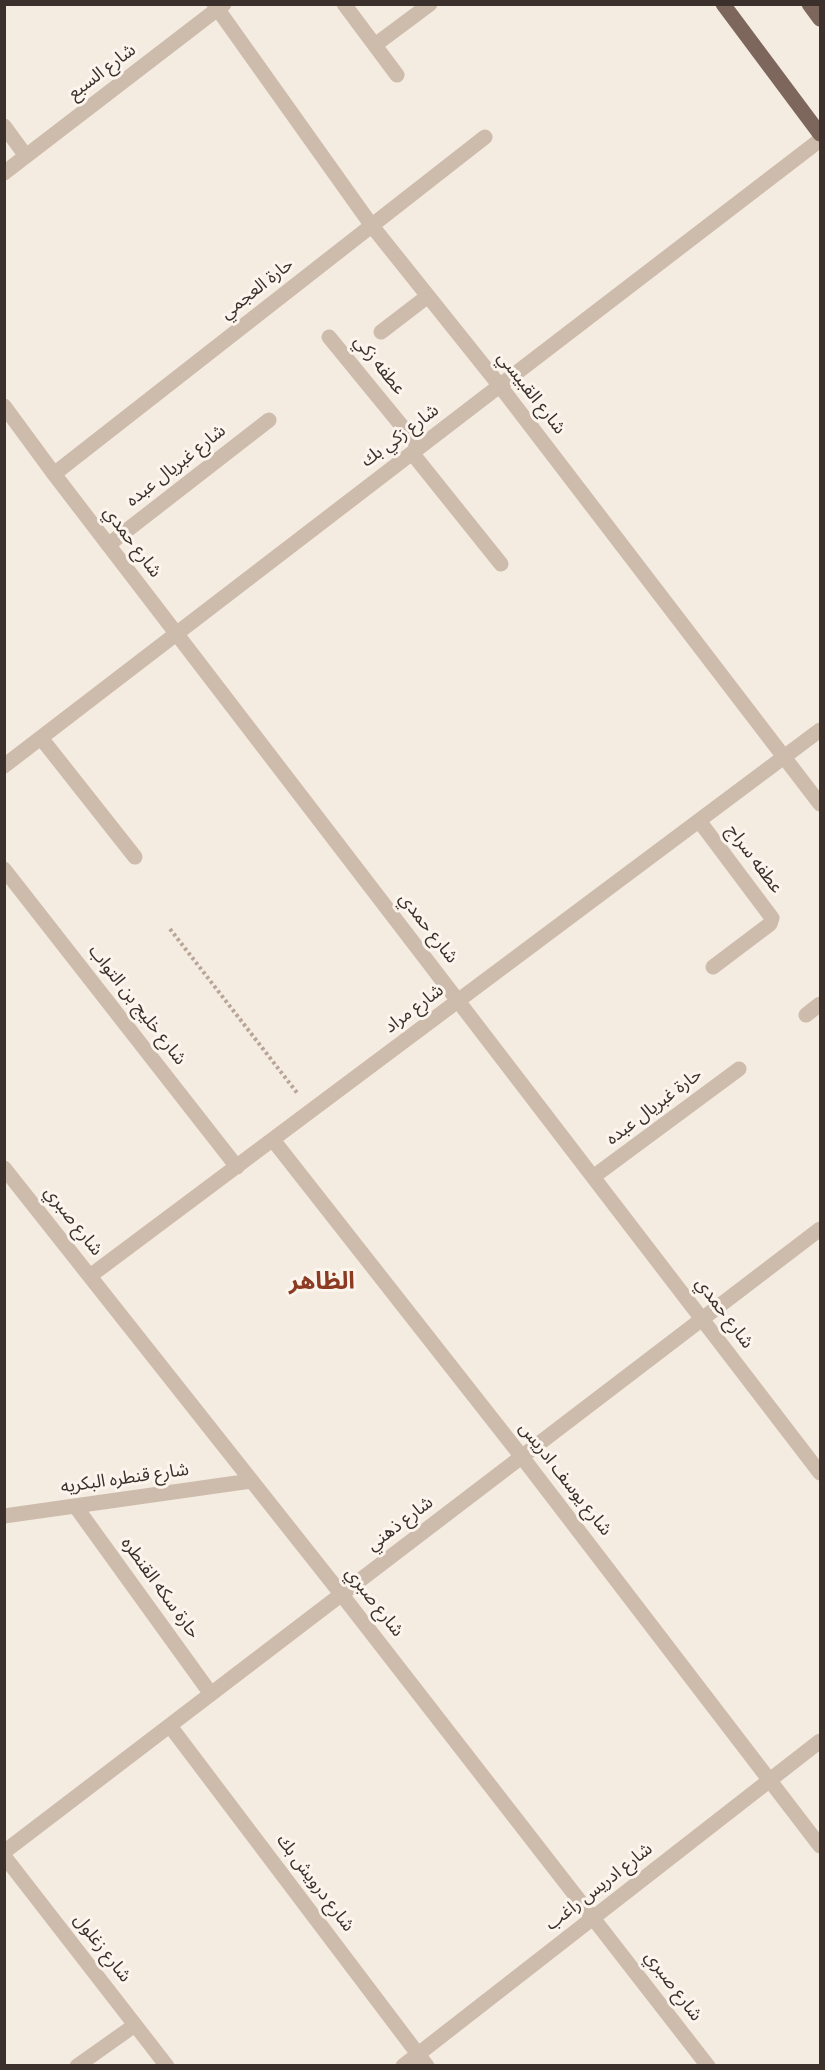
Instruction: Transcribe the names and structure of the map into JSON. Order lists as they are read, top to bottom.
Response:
{
  "streets": {
    "street": [
      "شارع السبع",
      "حارة العجمي",
      "عطفه زكي",
      "شارع القبيسي",
      "شارع زكي بك",
      "شارع غبريال عبده",
      "شارع حمدي",
      "عطفه سراج",
      "شارع خليج بن التواب",
      "شارع مراد",
      "حارة غبريال عبده",
      "شارع صبري",
      "شارع قنطره البكريه",
      "شارع يوسف ادريس",
      "شارع ذهني",
      "حارة سكه القنطره",
      "شارع درويش بك",
      "شارع ادريس راغب",
      "شارع زغلول"
    ]
  },
  "crossings": [
    ["شارع السبع", "شارع القبيسي"],
    ["حارة العجمي", "شارع القبيسي"],
    ["حارة العجمي", "شارع حمدي"],
    ["عطفه زكي", "شارع زكي بك"],
    ["شارع القبيسي", "شارع زكي بك"],
    ["شارع القبيسي", "شارع مراد"],
    ["شارع زكي بك", "شارع حمدي"],
    ["شارع غبريال عبده", "شارع حمدي"],
    ["شارع حمدي", "شارع مراد"],
    ["شارع حمدي", "حارة غبريال عبده"],
    ["شارع حمدي", "شارع ذهني"],
    ["عطفه سراج", "شارع مراد"],
    ["شارع خليج بن التواب", "شارع مراد"],
    ["شارع مراد", "شارع صبري"],
    ["شارع مراد", "شارع يوسف ادريس"],
    ["شارع صبري", "شارع قنطره البكريه"],
    ["شارع صبري", "شارع ذهني"],
    ["شارع صبري", "شارع ادريس راغب"],
    ["شارع قنطره البكريه", "حارة سكه القنطره"],
    ["شارع يوسف ادريس", "شارع ذهني"],
    ["شارع يوسف ادريس", "شارع ادريس راغب"],
    ["شارع ذهني", "حارة سكه القنطره"],
    ["شارع ذهني", "شارع درويش بك"],
    ["شارع ذهني", "شارع زغلول"],
    ["شارع درويش بك", "شارع ادريس راغب"]
  ],
  "districts": ["الظاهر"]
}
